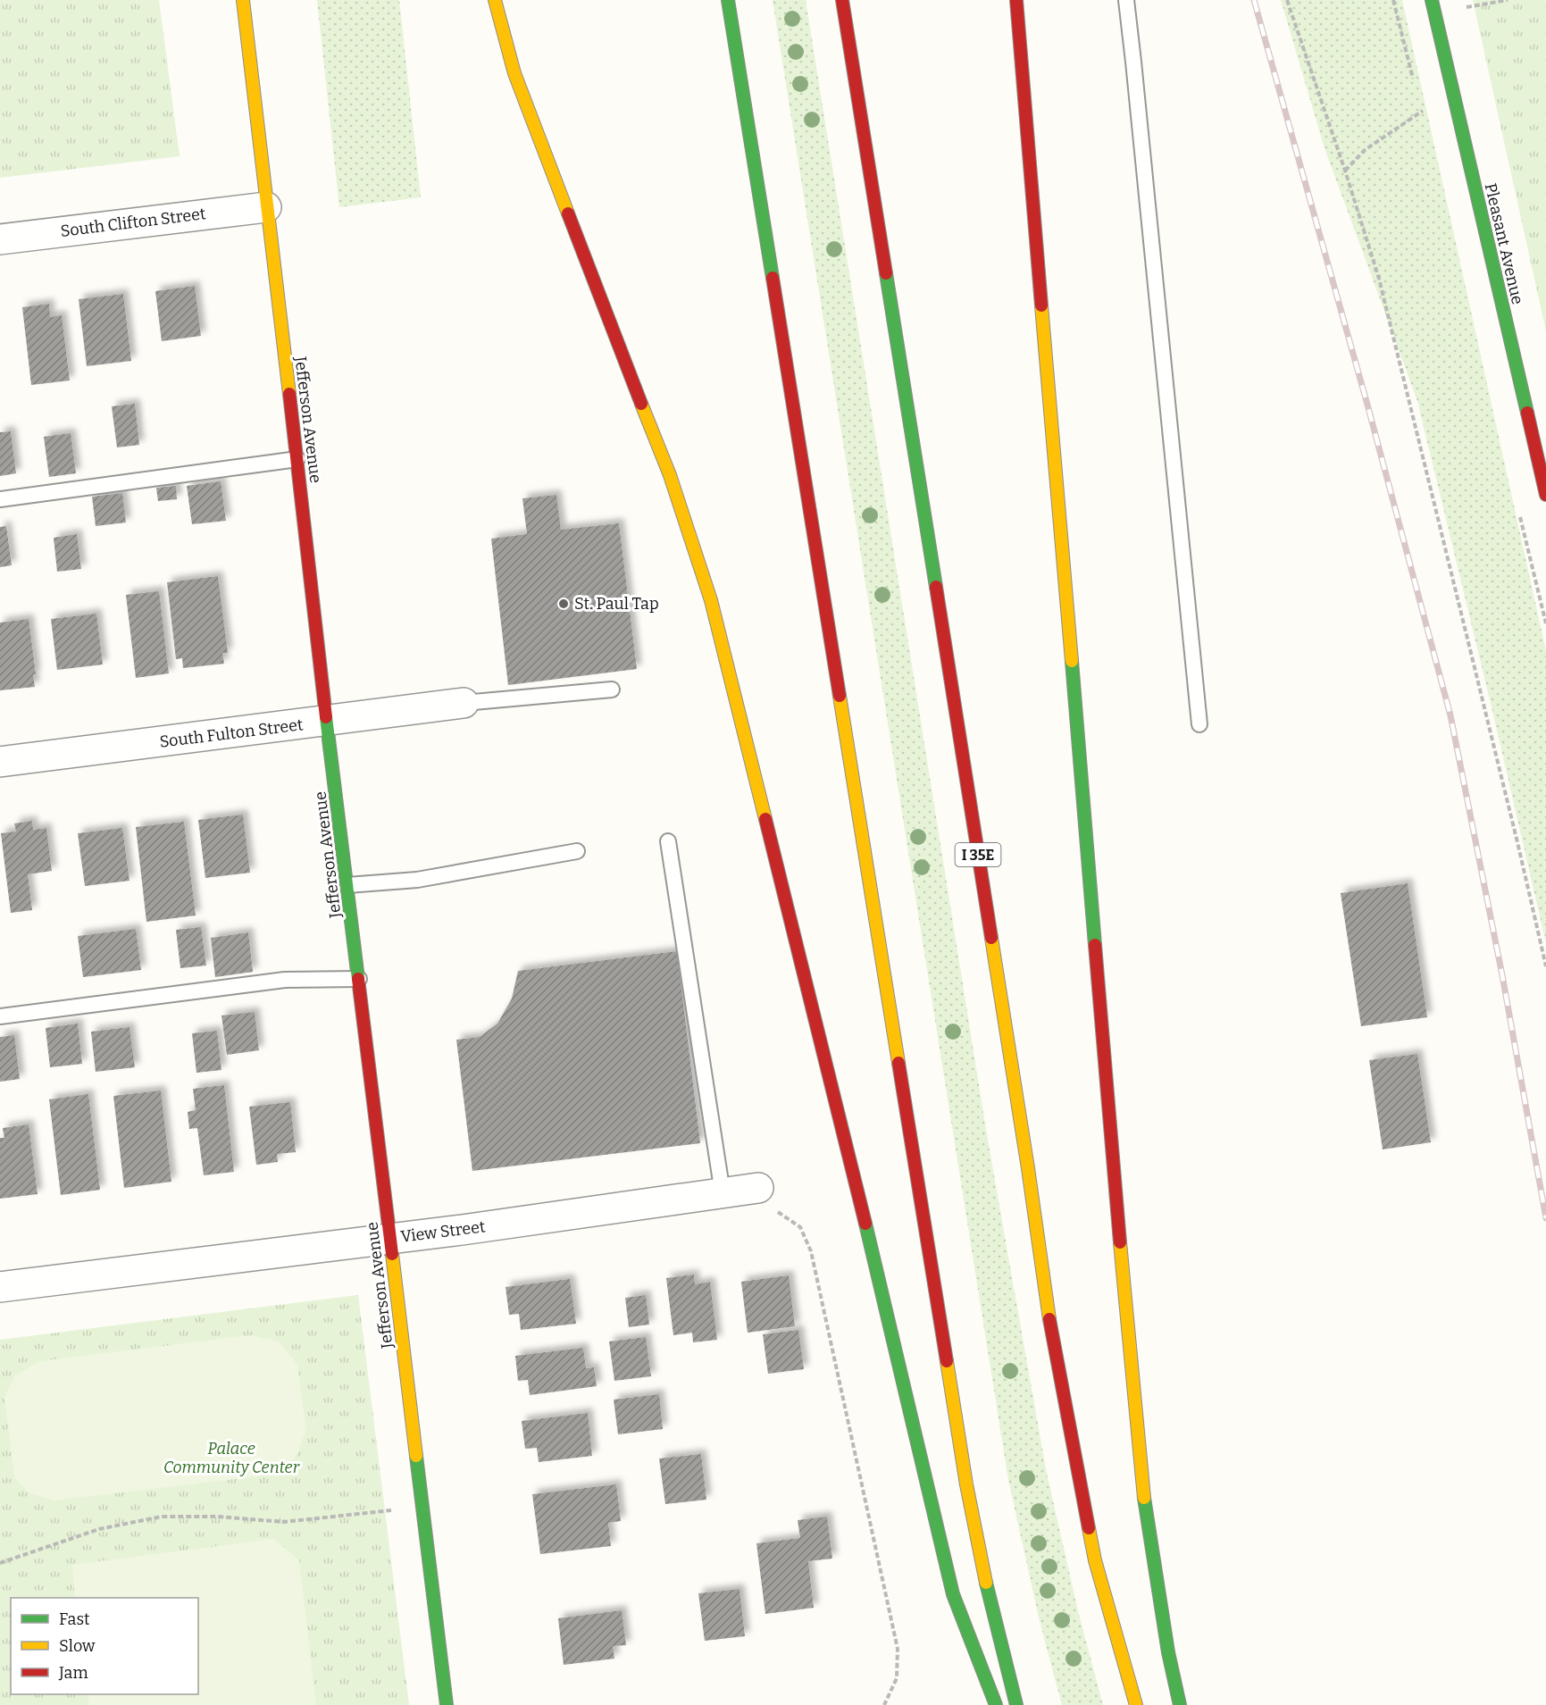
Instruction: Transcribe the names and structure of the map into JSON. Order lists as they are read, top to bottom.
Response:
{
  "streets": {
    "main road": ["Pleasant Avenue", "Jefferson Avenue", "I 35E"],
    "street": ["South Clifton Street", "South Fulton Street", "View Street"]
  },
  "crossings": [
    ["South Clifton Street", "Jefferson Avenue"],
    ["Jefferson Avenue", "South Fulton Street"],
    ["Jefferson Avenue", "View Street"]
  ],
  "parks": ["Palace Community Center"],
  "places": ["St. Paul Tap"],
  "legend": ["Fast", "Slow", "Jam"]
}
